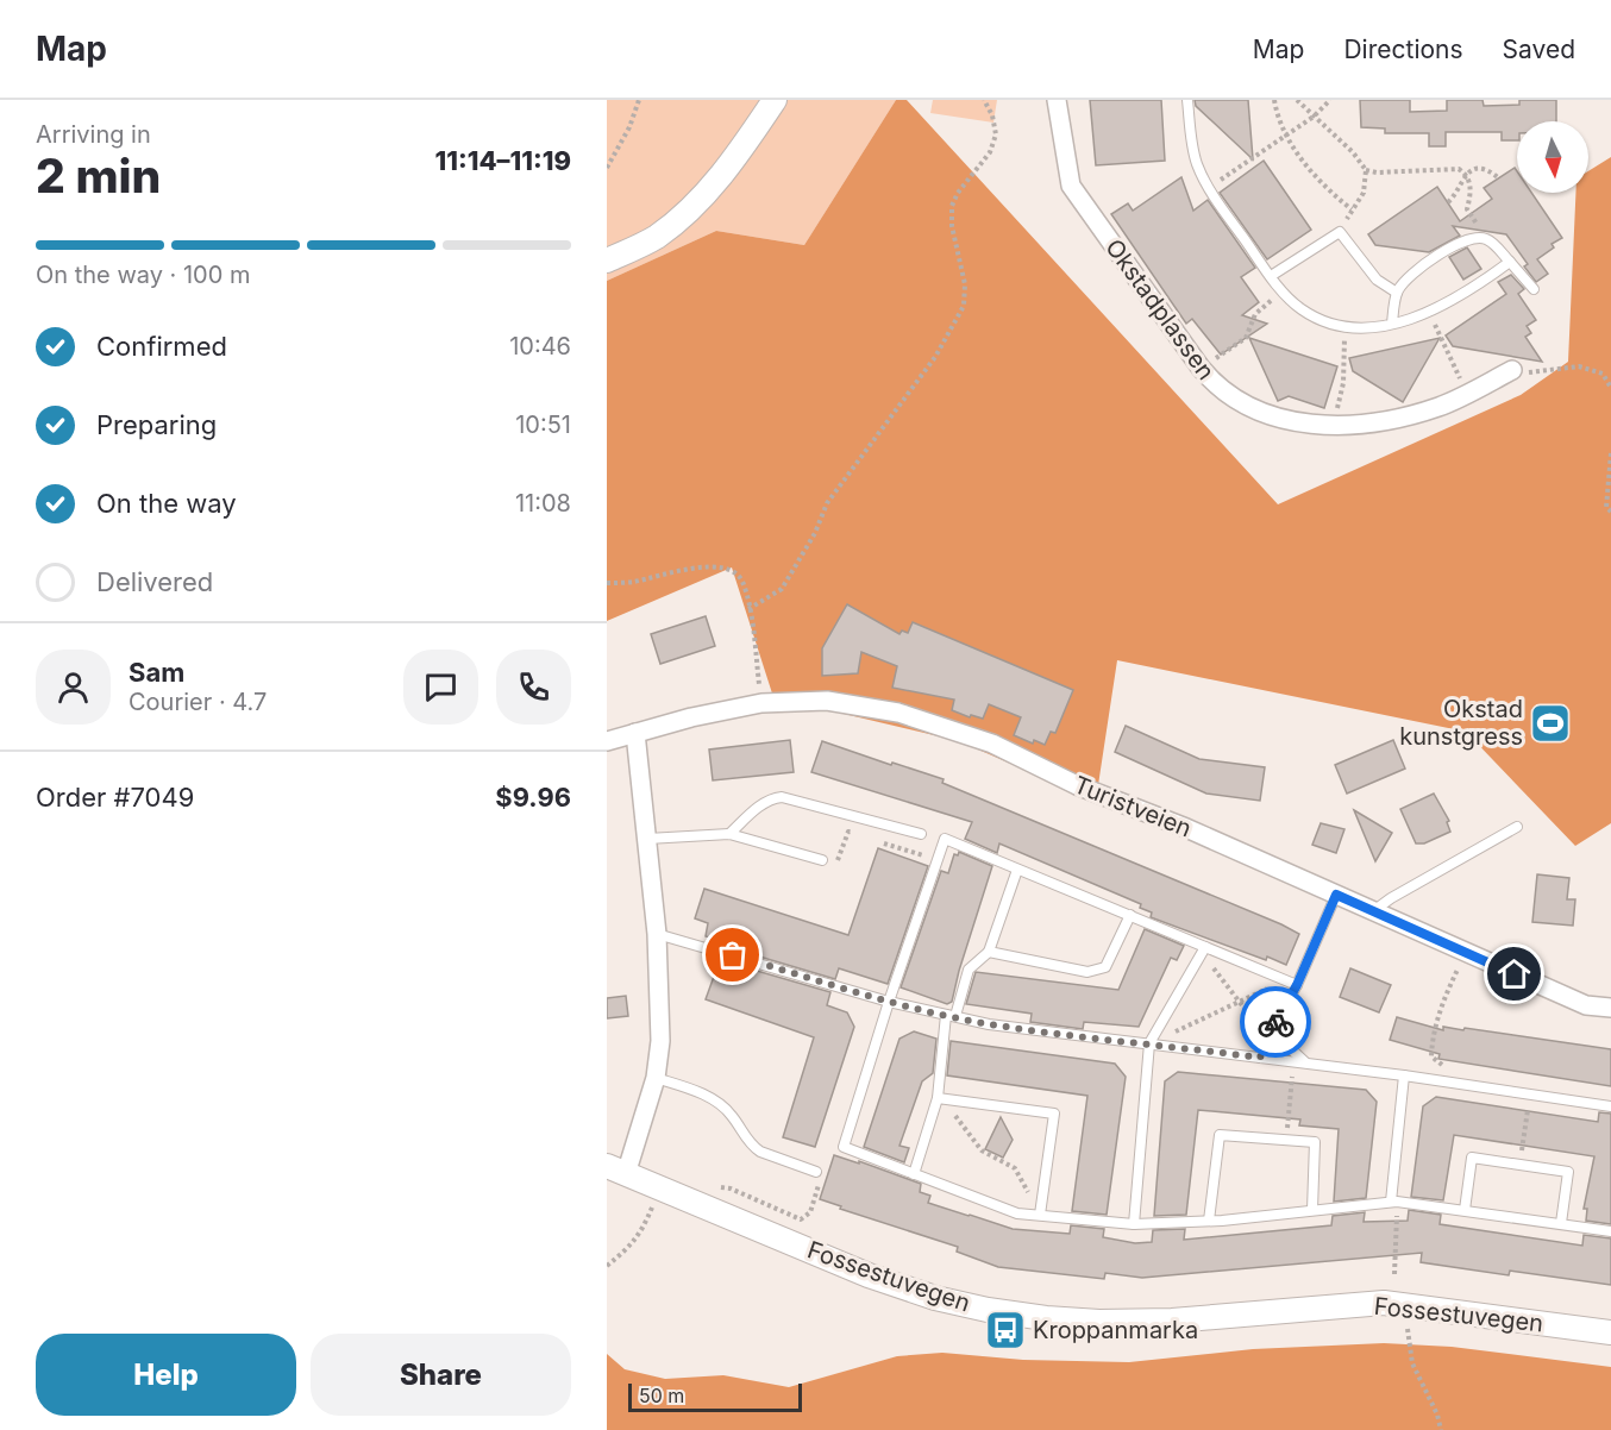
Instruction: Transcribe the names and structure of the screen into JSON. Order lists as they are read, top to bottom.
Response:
{
  "streets": {
    "street": ["Okstadplassen", "Turistveien", "Fossestuvegen"]
  },
  "places": {
    "sports": ["Okstad kunstgress"],
    "bus stop": ["Kroppanmarka"]
  },
  "scale_bar": "50 m",
  "north": "bottom",
  "page": {
    "header": "Map",
    "nav": ["Map", "Directions", "Saved"],
    "heading": ["2 min", "Arriving in", "11:14–11:19"],
    "panel": [
      "Sam",
      "Courier · 4.7",
      "Order #7049",
      "$9.96"
    ],
    "bar": "On the way · 100 m",
    "list": [
      ["Confirmed", "10:46"],
      ["Preparing", "10:51"],
      ["On the way", "11:08"],
      "Delivered"
    ],
    "buttons": ["Help", "Share"],
    "scale": "50 m"
  }
}
